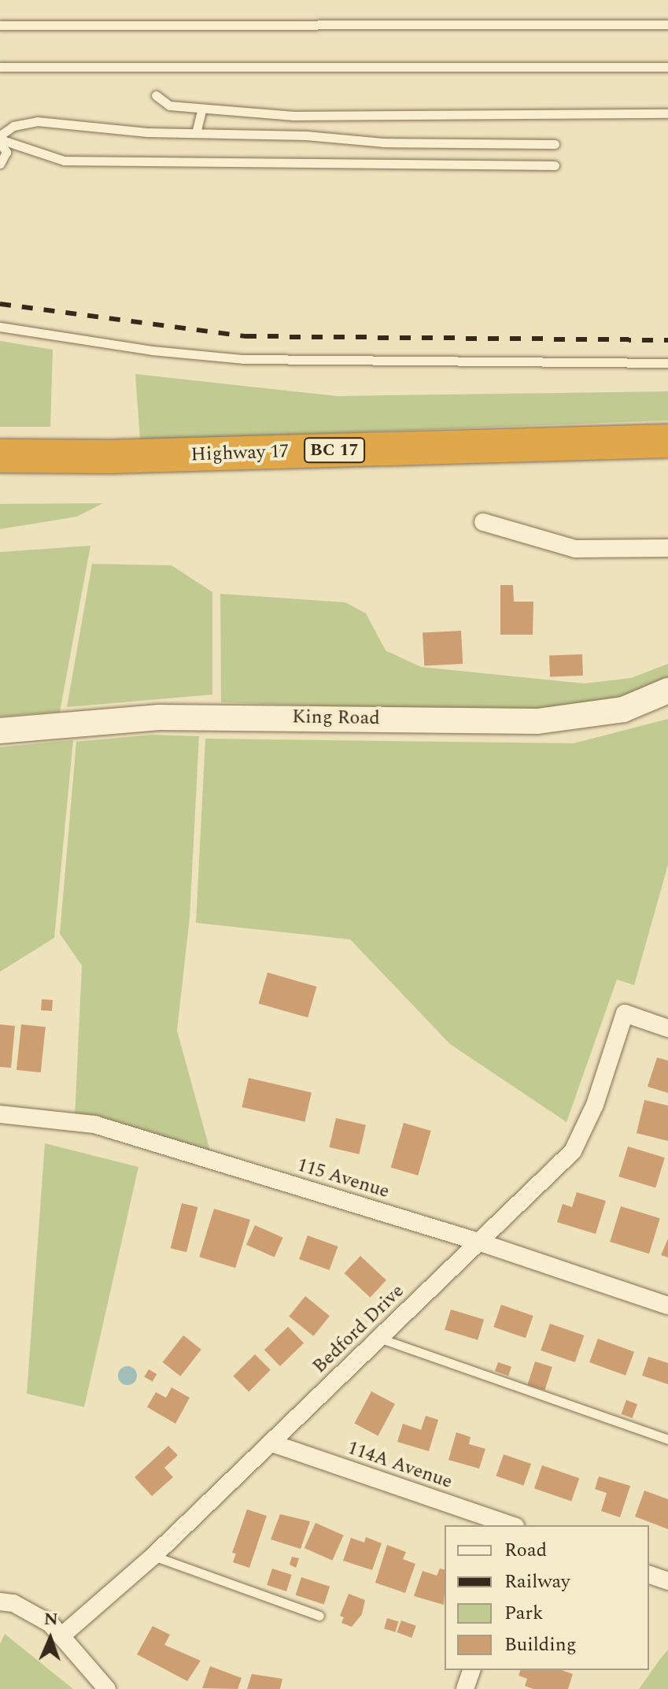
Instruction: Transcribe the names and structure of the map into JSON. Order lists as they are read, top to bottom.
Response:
{
  "streets": {
    "highway": ["BC 17", "Highway 17"],
    "street": [
      "King Road",
      "115 Avenue",
      "Bedford Drive",
      "114A Avenue"
    ]
  },
  "crossings": [
    ["115 Avenue", "Bedford Drive"],
    ["Bedford Drive", "114A Avenue"]
  ],
  "legend": [
    "Road",
    "Railway",
    "Park",
    "Building"
  ],
  "north": "top"
}
